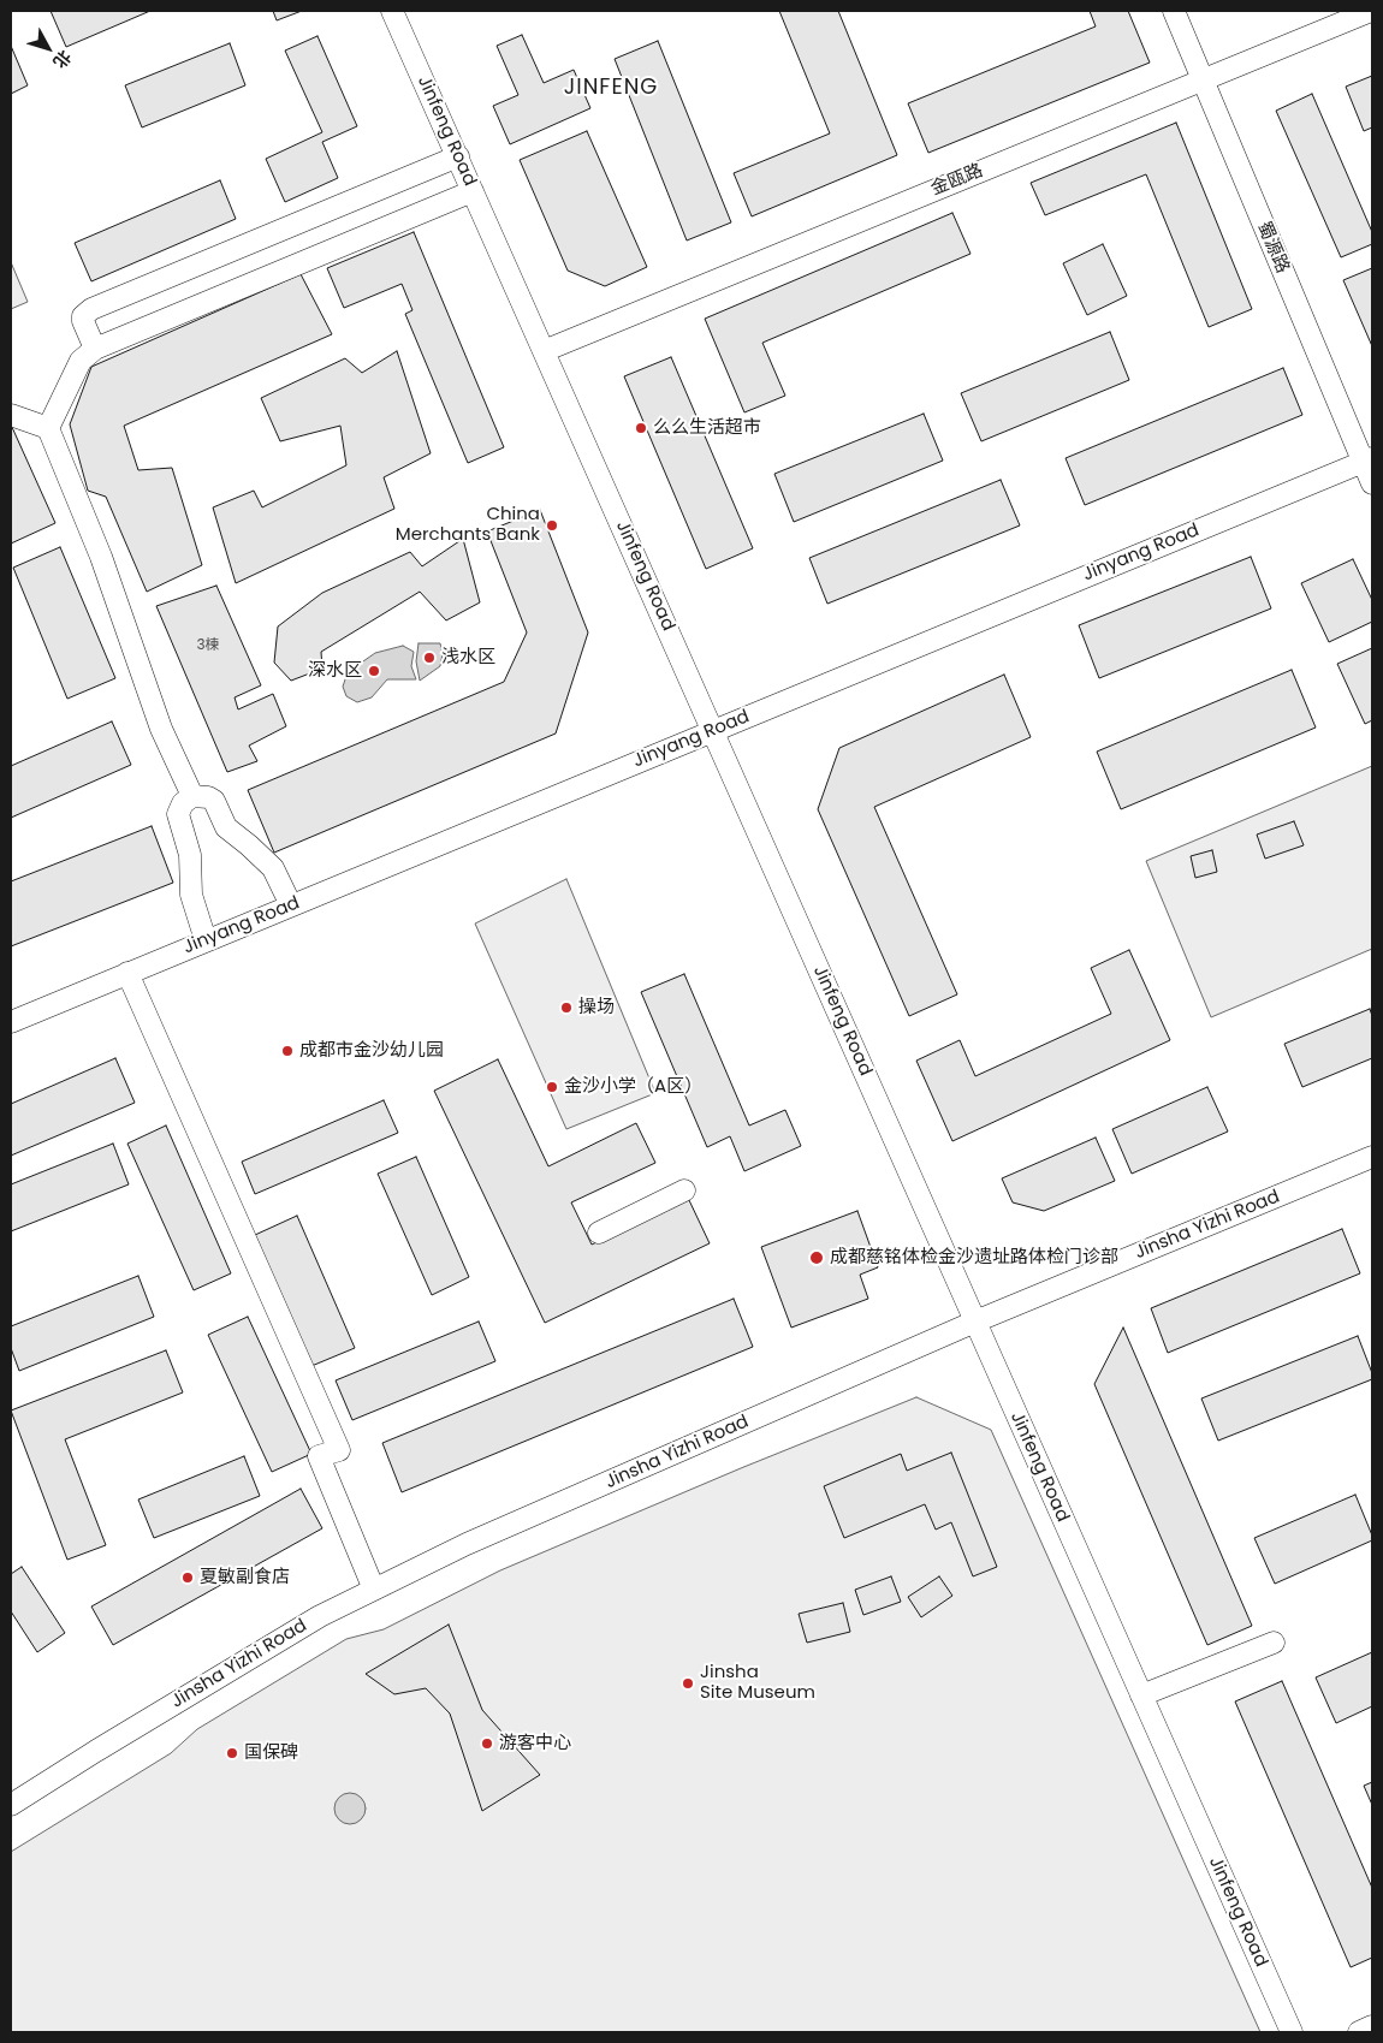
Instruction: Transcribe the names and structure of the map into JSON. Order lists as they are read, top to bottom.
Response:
{
  "streets": {
    "street": [
      "Jinfeng Road",
      "金瓯路",
      "蜀源路",
      "Jinyang Road",
      "Jinsha Yizhi Road"
    ]
  },
  "crossings": [
    ["Jinfeng Road", "金瓯路"],
    ["Jinfeng Road", "Jinyang Road"],
    ["Jinfeng Road", "Jinsha Yizhi Road"],
    ["金瓯路", "蜀源路"],
    ["蜀源路", "Jinyang Road"]
  ],
  "districts": ["JINFENG"],
  "places": [
    "么么生活超市",
    "China Merchants Bank",
    "浅水区",
    "深水区",
    "操场",
    "成都市金沙幼儿园",
    "金沙小学（A区）",
    "成都慈铭体检金沙遗址路体检门诊部",
    "夏敏副食店",
    "Jinsha Site Museum",
    "游客中心",
    "国保碑"
  ],
  "house_numbers": ["3棟"],
  "north": "bottom right"
}
